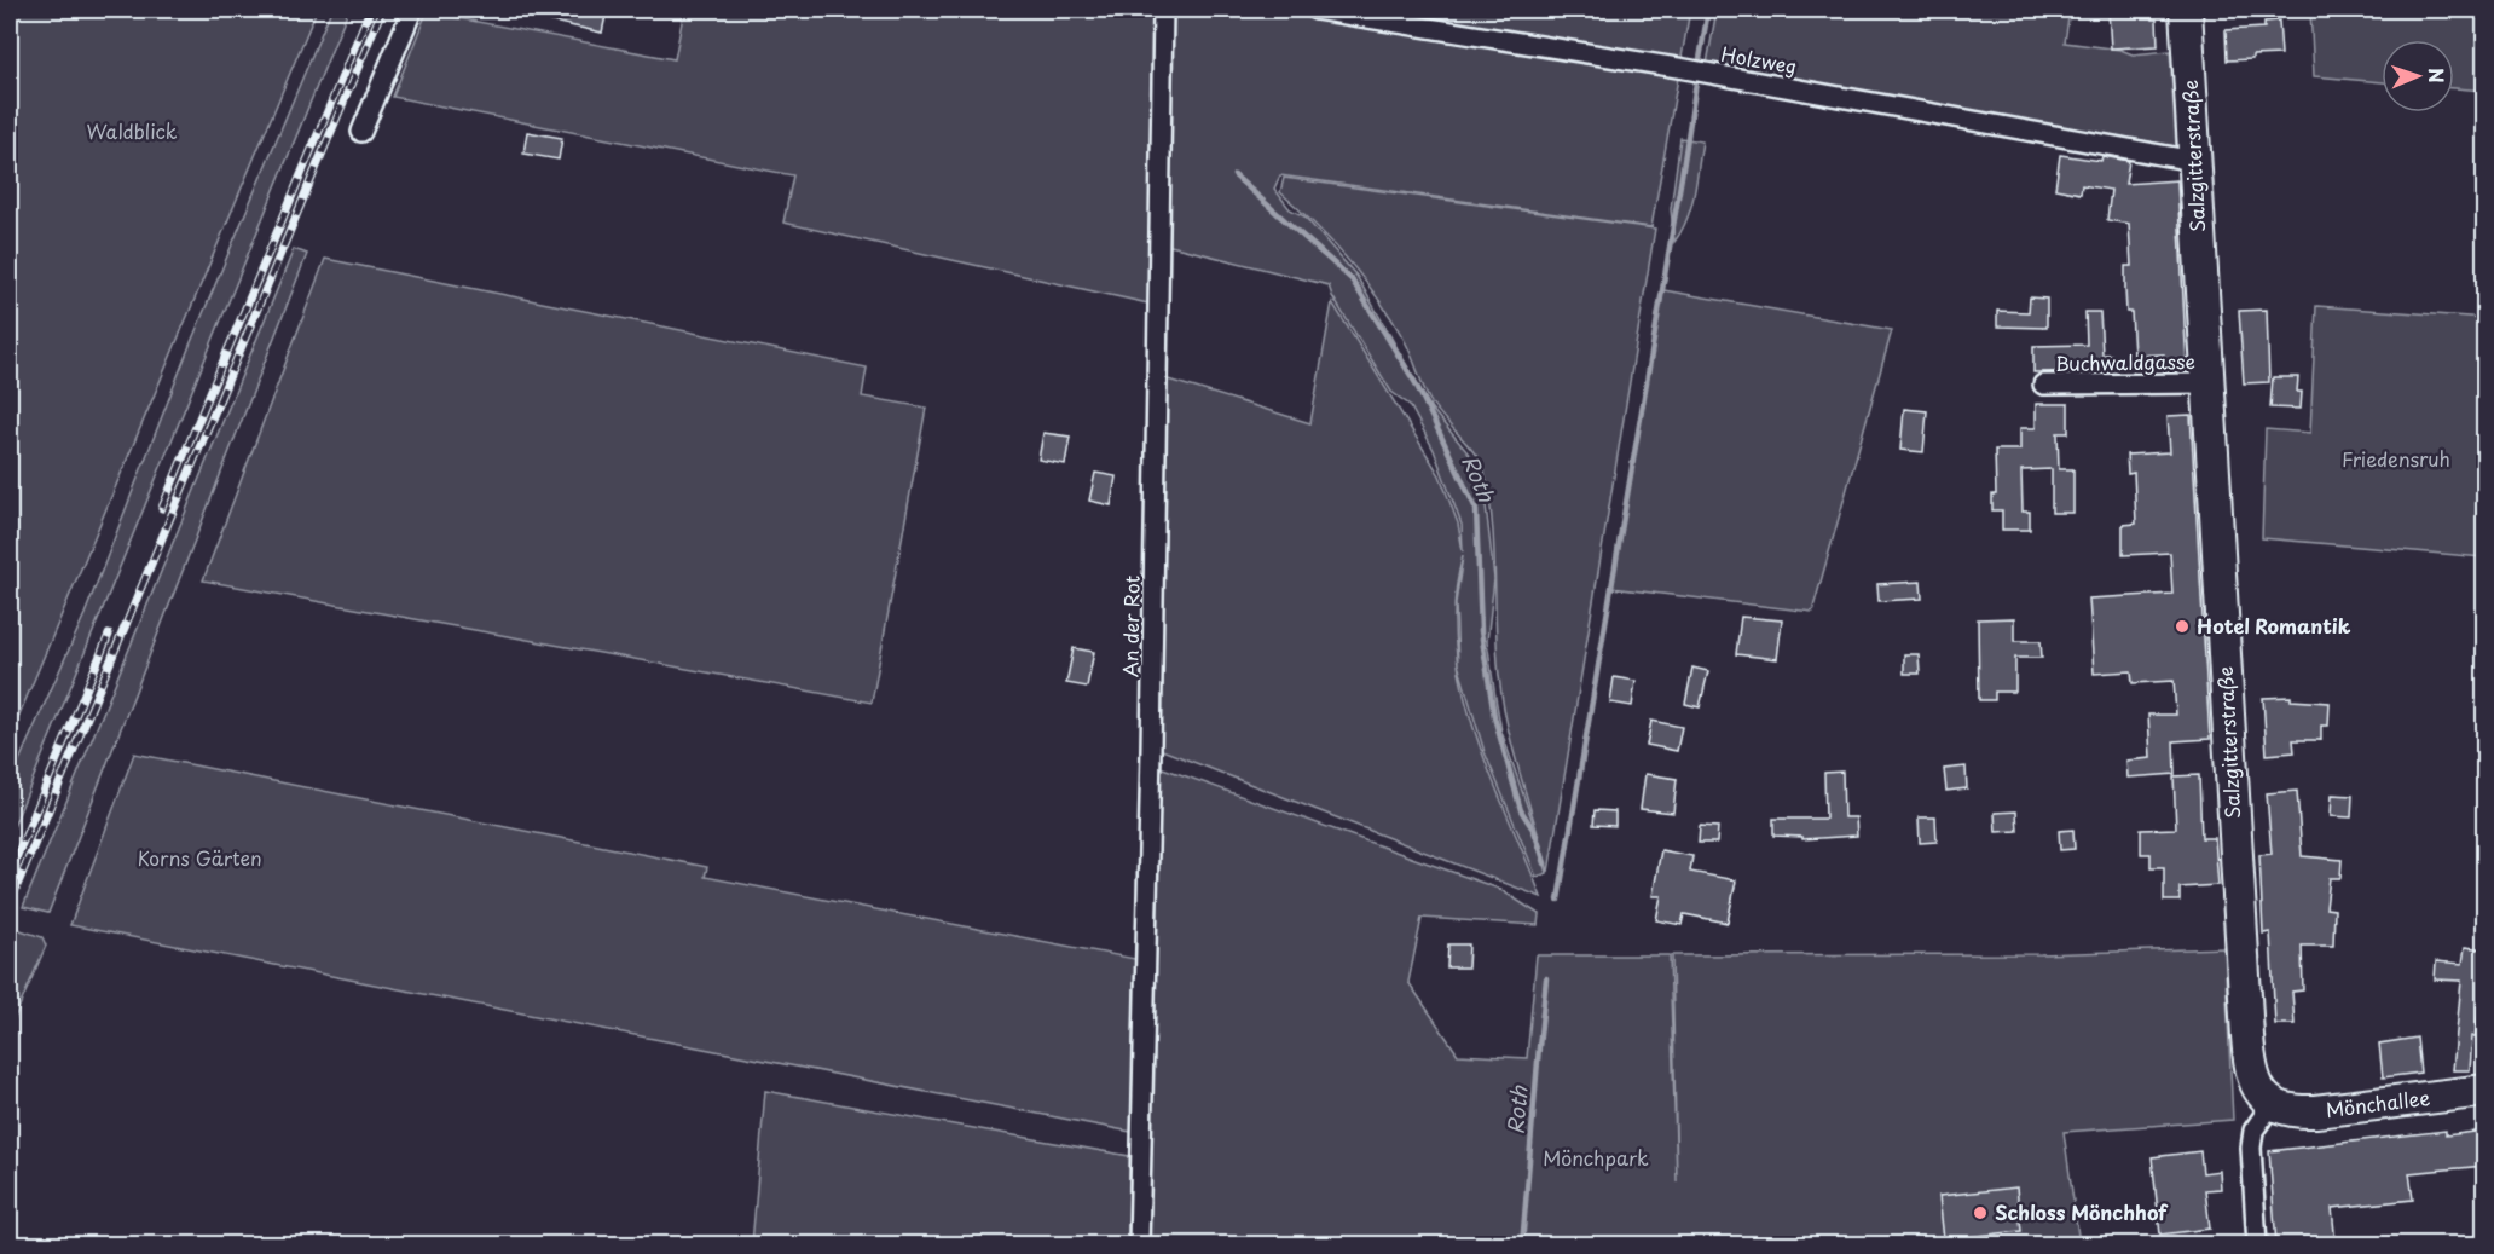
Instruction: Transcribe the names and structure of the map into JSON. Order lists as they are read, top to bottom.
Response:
{
  "streets": {
    "main road": ["Salzgitterstraße", "Mönchallee"],
    "street": ["Holzweg", "Buchwaldgasse", "An der Rot"]
  },
  "crossings": [
    ["Holzweg", "Salzgitterstraße"],
    ["Salzgitterstraße", "Buchwaldgasse"],
    ["Salzgitterstraße", "Mönchallee"]
  ],
  "water": ["Roth"],
  "parks": [
    "Waldblick",
    "Friedensruh",
    "Korns Gärten",
    "Mönchpark"
  ],
  "places": ["Hotel Romantik", "Schloss Mönchhof"],
  "north": "right"
}
